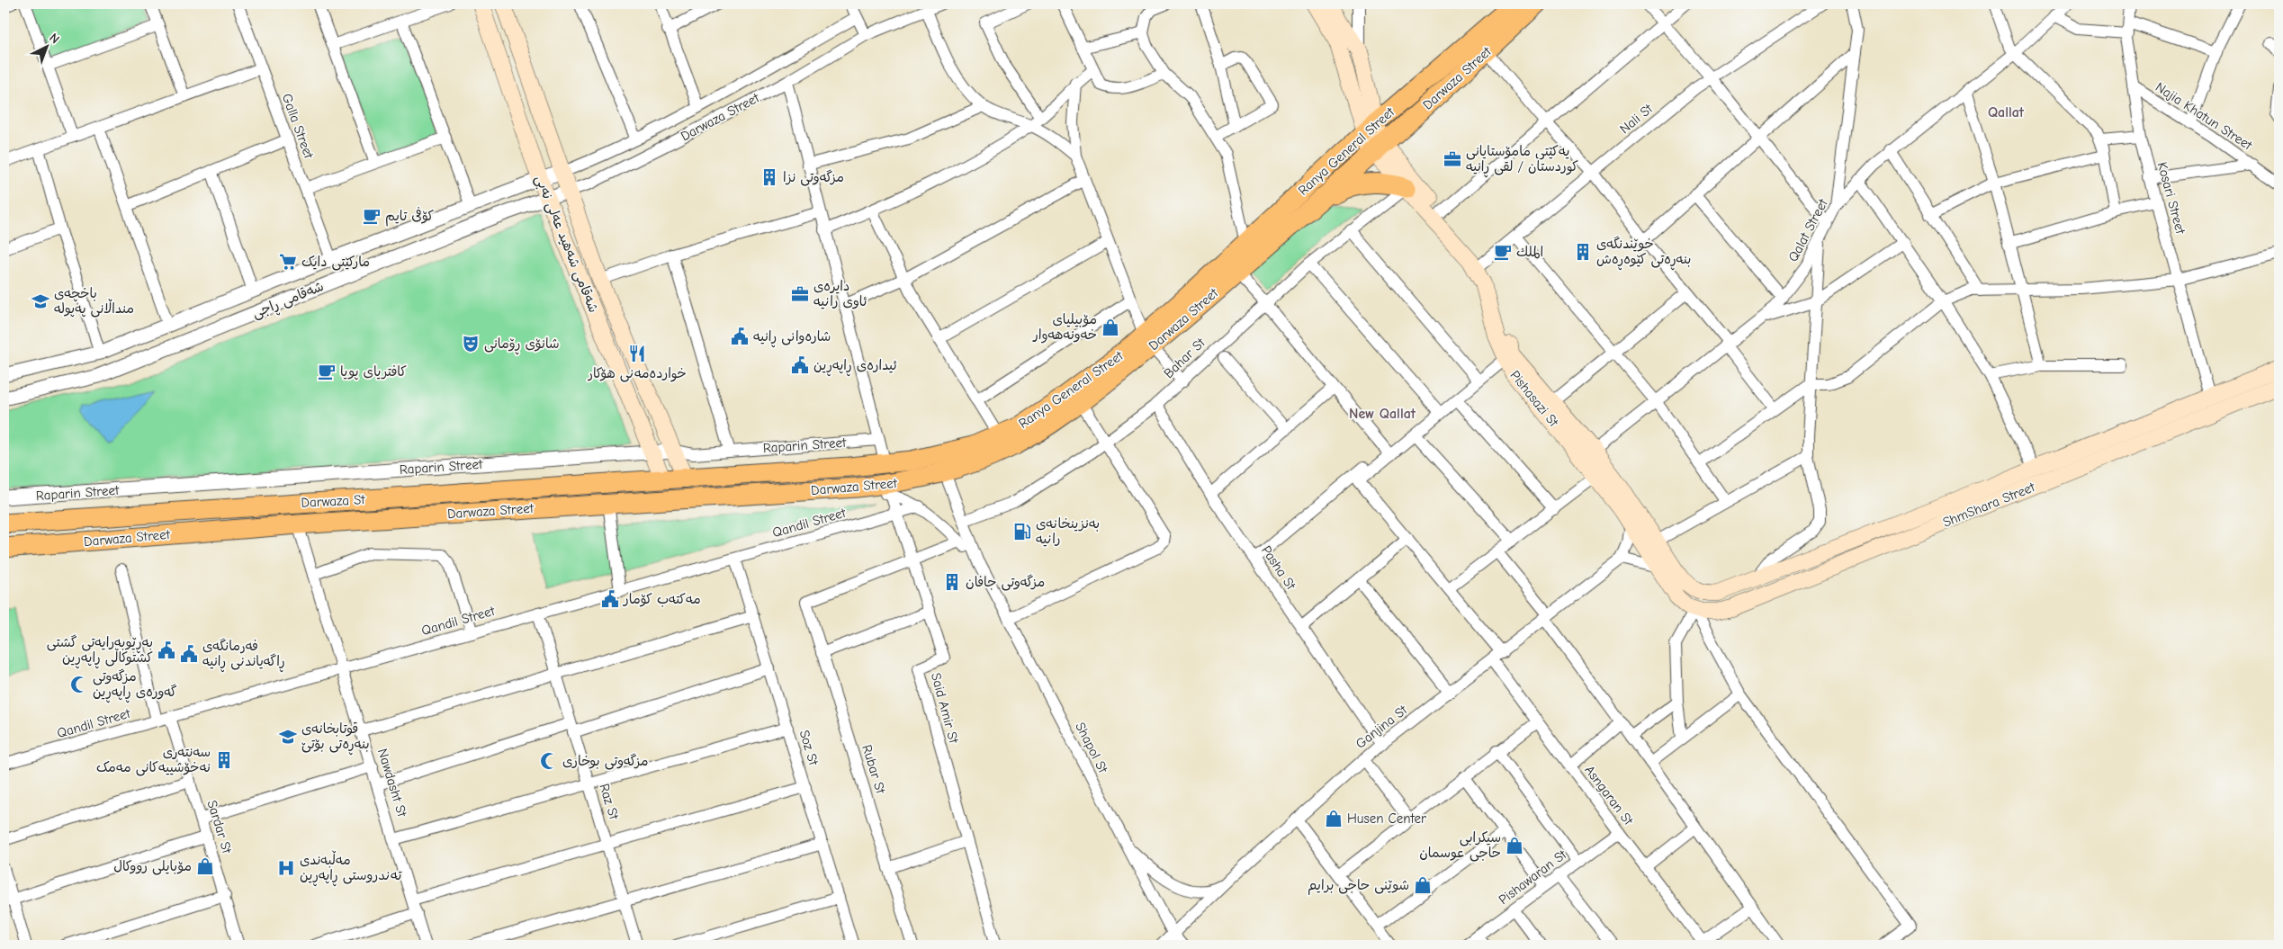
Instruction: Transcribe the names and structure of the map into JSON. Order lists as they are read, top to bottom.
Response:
{
  "streets": {
    "highway": ["Darwaza Street", "Ranya General Street", "Darwaza St"],
    "main road": ["شەقامی شەهید عەلی نەبی", "Pishasazi St", "ShmShara Street"],
    "street": [
      "Najia Khatun Street",
      "Nali St",
      "Galla Street",
      "Kosari Street",
      "Qalat Street",
      "شەقامی ڕاجی",
      "Bahar St",
      "Raparin Street",
      "Qandil Street",
      "Pasha St",
      "Said Amir St",
      "Ganjina St",
      "Soz St",
      "Shapol St",
      "Rubar St",
      "Nawdasht St",
      "Asngaran St",
      "Raz St",
      "Sardar St",
      "Pishawaran St"
    ]
  },
  "crossings": [
    ["Darwaza Street", "Ranya General Street"],
    ["Darwaza Street", "شەقامی شەهید عەلی نەبی"],
    ["Darwaza Street", "شەقامی ڕاجی"],
    ["Darwaza Street", "Pishasazi St"],
    ["Darwaza Street", "Nawdasht St"],
    ["Najia Khatun Street", "Kosari Street"],
    ["Nali St", "Pishasazi St"],
    ["Galla Street", "شەقامی ڕاجی"],
    ["Ranya General Street", "شەقامی شەهید عەلی نەبی"],
    ["Ranya General Street", "Pishasazi St"],
    ["Ranya General Street", "Darwaza St"],
    ["Kosari Street", "ShmShara Street"],
    ["Qalat Street", "Pishasazi St"],
    ["شەقامی شەهید عەلی نەبی", "شەقامی ڕاجی"],
    ["شەقامی شەهید عەلی نەبی", "Raparin Street"],
    ["شەقامی شەهید عەلی نەبی", "Darwaza St"],
    ["Bahar St", "Pishasazi St"],
    ["Bahar St", "Pasha St"],
    ["Pishasazi St", "ShmShara Street"],
    ["Qandil Street", "Said Amir St"],
    ["Qandil Street", "Soz St"],
    ["Qandil Street", "Nawdasht St"],
    ["Qandil Street", "Raz St"],
    ["Qandil Street", "Sardar St"],
    ["Pasha St", "Ganjina St"],
    ["Said Amir St", "Rubar St"],
    ["Ganjina St", "Shapol St"],
    ["Ganjina St", "Asngaran St"],
    ["Asngaran St", "Pishawaran St"]
  ],
  "districts": ["Qallat", "New Qallat"],
  "places": {
    "office": ["یەکێتی مامۆستایانی کوردستان / لقی ڕانیە", "دایرەی ئاوی رانیە"],
    "building": [
      "مزگەوتی نزا",
      "خوێندنگەی بنەڕەتی کێوەڕەش",
      "مزگەوتی جافان",
      "سەنتەری نەخۆشییەکانی مەمک"
    ],
    "cafe": ["کۆفی تایم", "الملك", "کافتریای پویا"],
    "supermarket": ["مارکێتی دایک"],
    "school or university": ["باخچەی منداڵانی پەپولە", "قوتابخانەی بنەڕەتی بۆتێ"],
    "shop": [
      "مۆبیلیای خەونەهەوار",
      "Husen Center",
      "سیکرابی حاجی عوسمان",
      "مۆبایلی رووکال",
      "شوێنی حاجی برایم"
    ],
    "public building": [
      "شارەوانی ڕانیە",
      "ئیدارەی ڕاپەڕین",
      "مەکتەب کۆمار",
      "بەڕێوبەرایەتی گشتی کشتوکاڵی ڕاپەڕین",
      "فەرمانگەی ڕاگەیاندنی ڕانیە"
    ],
    "theatre": ["شانۆی ڕۆمانی"],
    "restaurant": ["خواردەمەنی هۆکار"],
    "fuel station": ["بەنزینخانەی رانیە"],
    "mosque": ["مزگەوتی گەورەی ڕاپەڕین", "مزگەوتی بوخاری"],
    "hospital": ["مەڵبەندی تەندروستی ڕاپەڕین"]
  },
  "north": "top right"
}
